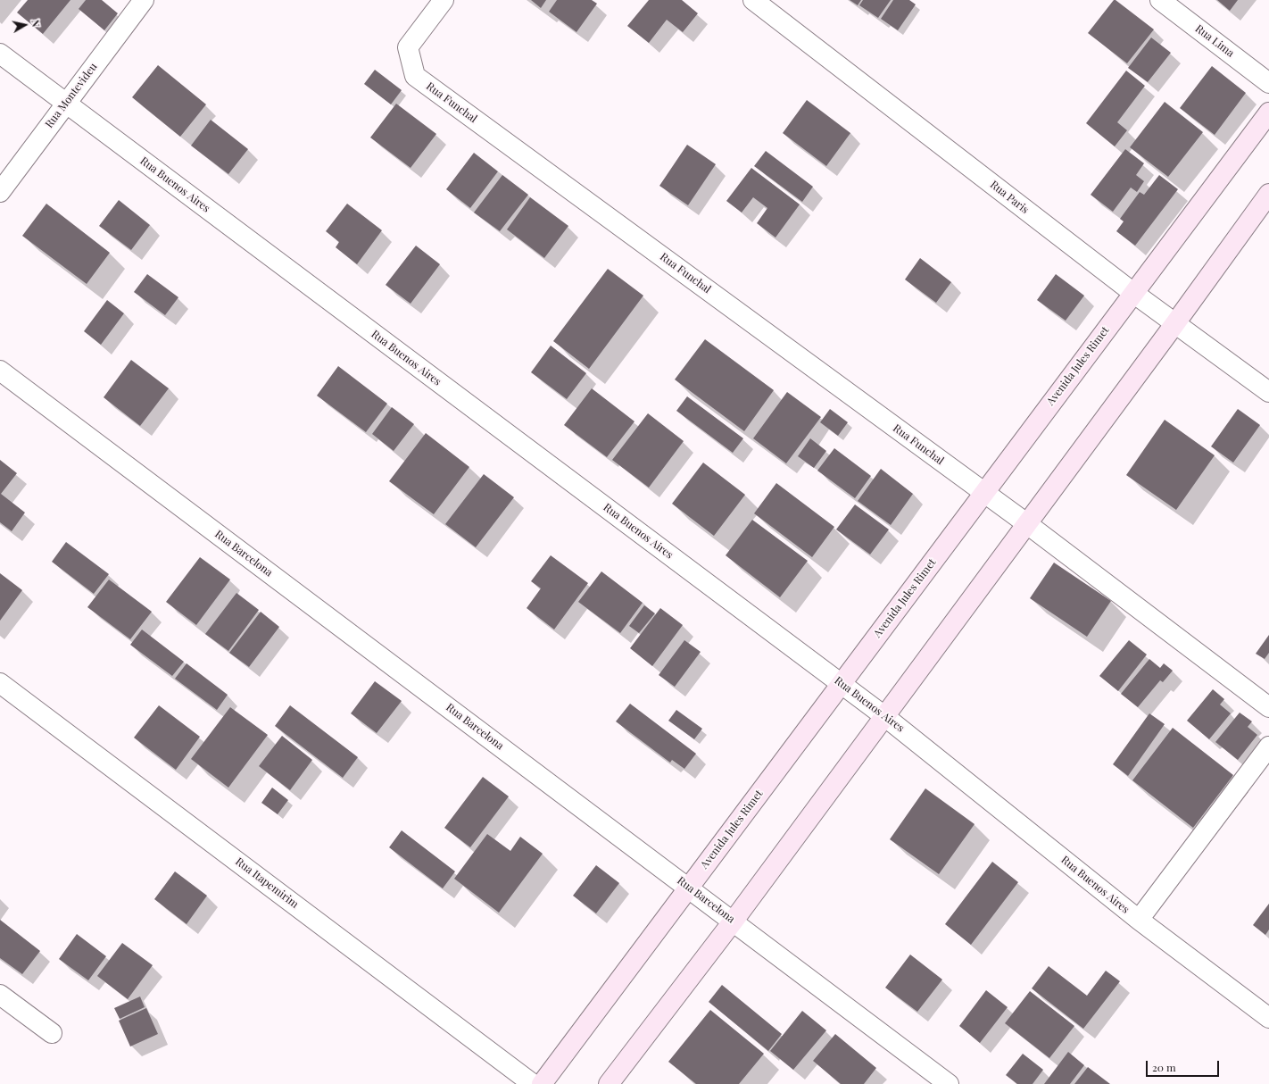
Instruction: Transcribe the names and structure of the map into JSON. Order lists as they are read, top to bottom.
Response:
{
  "streets": {
    "main road": ["Avenida Jules Rimet"],
    "street": [
      "Rua Lima",
      "Rua Montevideu",
      "Rua Funchal",
      "Rua Buenos Aires",
      "Rua Paris",
      "Rua Barcelona",
      "Rua Itapemirim"
    ]
  },
  "crossings": [
    ["Rua Montevideu", "Rua Buenos Aires"],
    ["Rua Funchal", "Avenida Jules Rimet"],
    ["Rua Buenos Aires", "Avenida Jules Rimet"],
    ["Rua Paris", "Avenida Jules Rimet"],
    ["Avenida Jules Rimet", "Rua Barcelona"]
  ],
  "scale_bar": "20 m",
  "north": "right"
}
